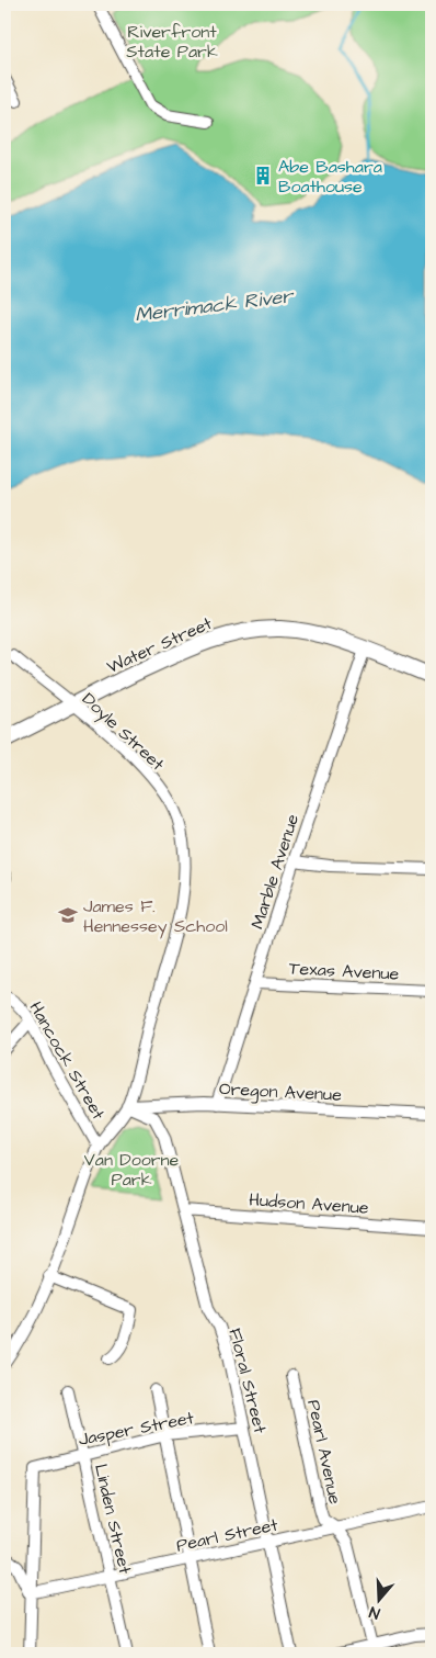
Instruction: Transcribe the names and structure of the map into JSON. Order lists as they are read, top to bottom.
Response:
{
  "streets": {
    "main road": ["Water Street"],
    "street": [
      "Doyle Street",
      "Marble Avenue",
      "Texas Avenue",
      "Hancock Street",
      "Oregon Avenue",
      "Hudson Avenue",
      "Floral Street",
      "Jasper Street",
      "Pearl Avenue",
      "Linden Street",
      "Pearl Street"
    ]
  },
  "crossings": [
    ["Water Street", "Doyle Street"],
    ["Water Street", "Marble Avenue"],
    ["Doyle Street", "Oregon Avenue"],
    ["Doyle Street", "Floral Street"],
    ["Marble Avenue", "Texas Avenue"],
    ["Marble Avenue", "Oregon Avenue"],
    ["Oregon Avenue", "Floral Street"],
    ["Hudson Avenue", "Floral Street"],
    ["Floral Street", "Jasper Street"],
    ["Floral Street", "Pearl Street"],
    ["Jasper Street", "Linden Street"],
    ["Jasper Street", "Pearl Street"],
    ["Pearl Avenue", "Pearl Street"],
    ["Linden Street", "Pearl Street"]
  ],
  "water": ["Merrimack River"],
  "parks": ["Riverfront State Park", "Van Doorne Park"],
  "places": {
    "building": ["Abe Bashara Boathouse"],
    "school or university": ["James F. Hennessey School"]
  },
  "north": "bottom"
}
